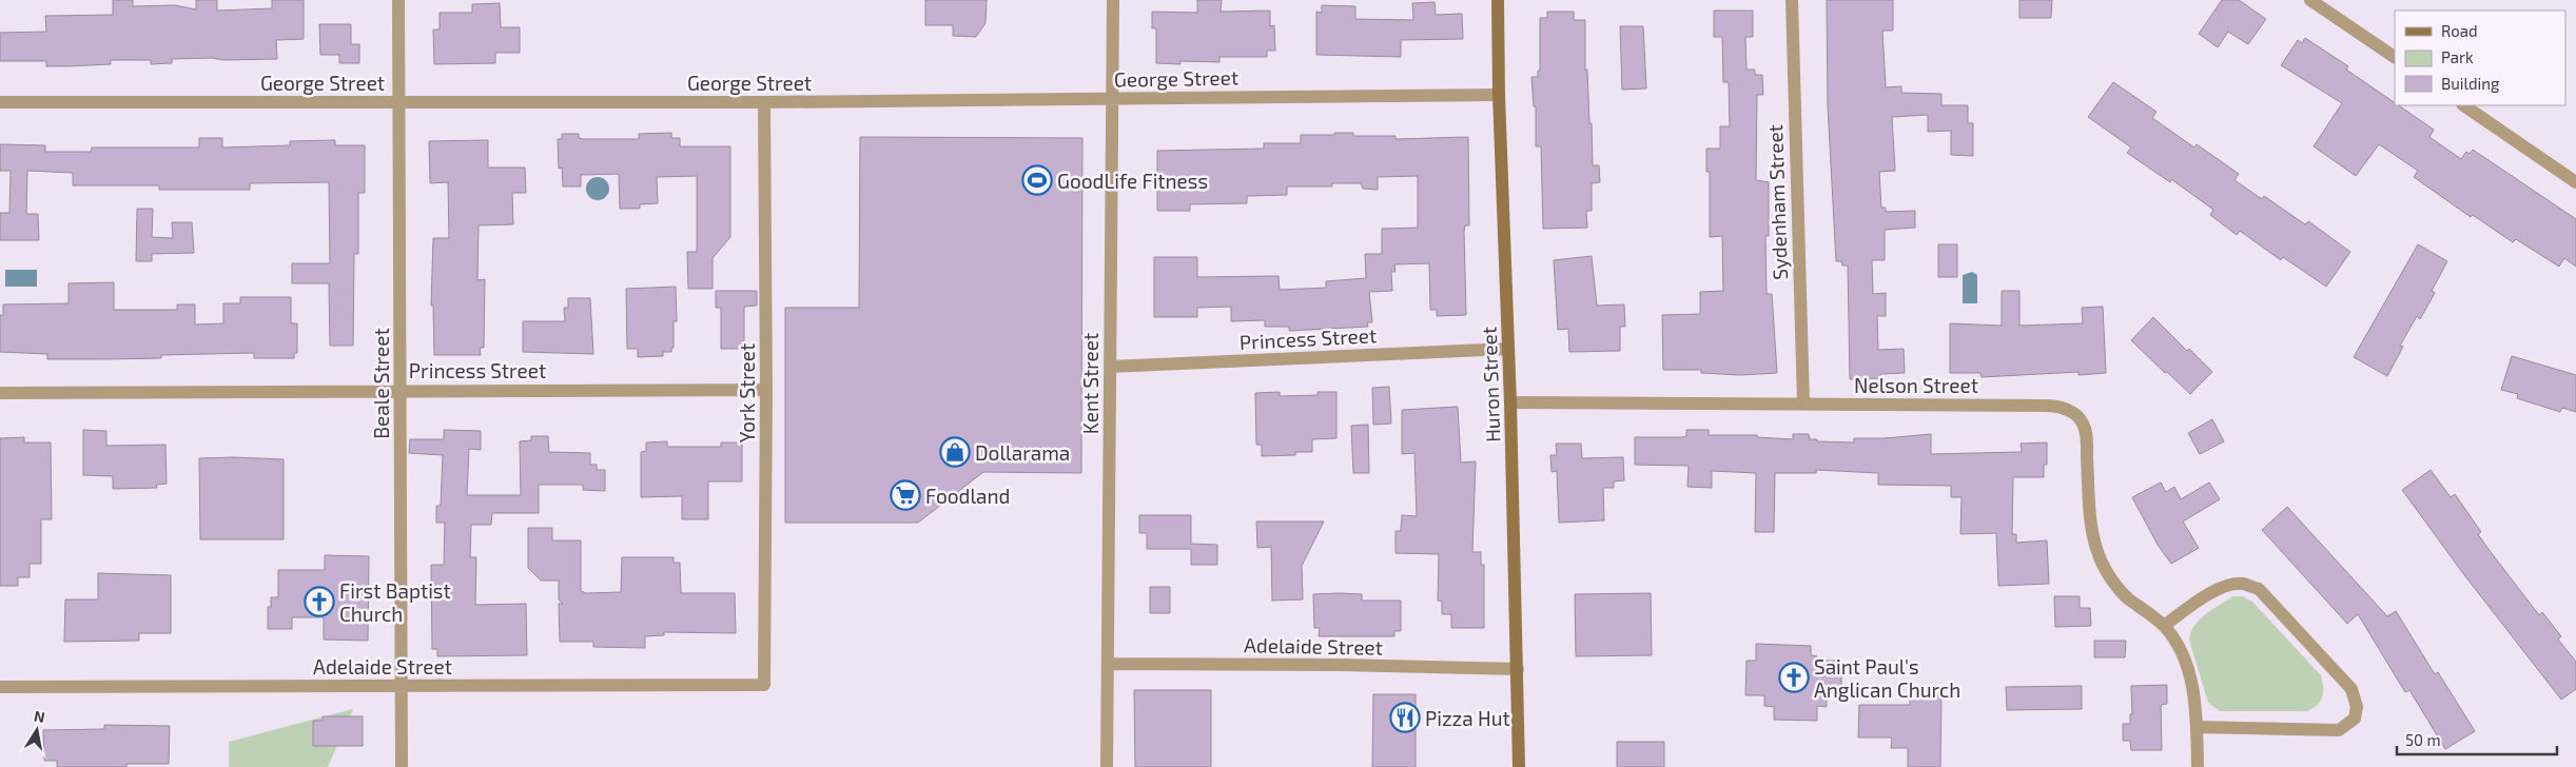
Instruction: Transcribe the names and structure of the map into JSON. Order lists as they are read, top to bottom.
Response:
{
  "streets": {
    "main road": ["Huron Street"],
    "street": [
      "George Street",
      "Sydenham Street",
      "Princess Street",
      "Beale Street",
      "Kent Street",
      "Nelson Street",
      "York Street",
      "Adelaide Street"
    ]
  },
  "crossings": [
    ["George Street", "Beale Street"],
    ["George Street", "Kent Street"],
    ["George Street", "Huron Street"],
    ["George Street", "York Street"],
    ["Sydenham Street", "Nelson Street"],
    ["Princess Street", "Beale Street"],
    ["Princess Street", "Kent Street"],
    ["Princess Street", "Huron Street"],
    ["Princess Street", "York Street"],
    ["Beale Street", "Adelaide Street"],
    ["Kent Street", "Adelaide Street"],
    ["Huron Street", "Nelson Street"],
    ["Huron Street", "Adelaide Street"],
    ["York Street", "Adelaide Street"]
  ],
  "places": {
    "sports": ["GoodLife Fitness"],
    "shop": ["Dollarama"],
    "supermarket": ["Foodland"],
    "church": ["First Baptist Church", "Saint Paul's Anglican Church"],
    "restaurant": ["Pizza Hut"]
  },
  "legend": ["Road", "Park", "Building"],
  "scale_bar": "50 m",
  "north": "top"
}
